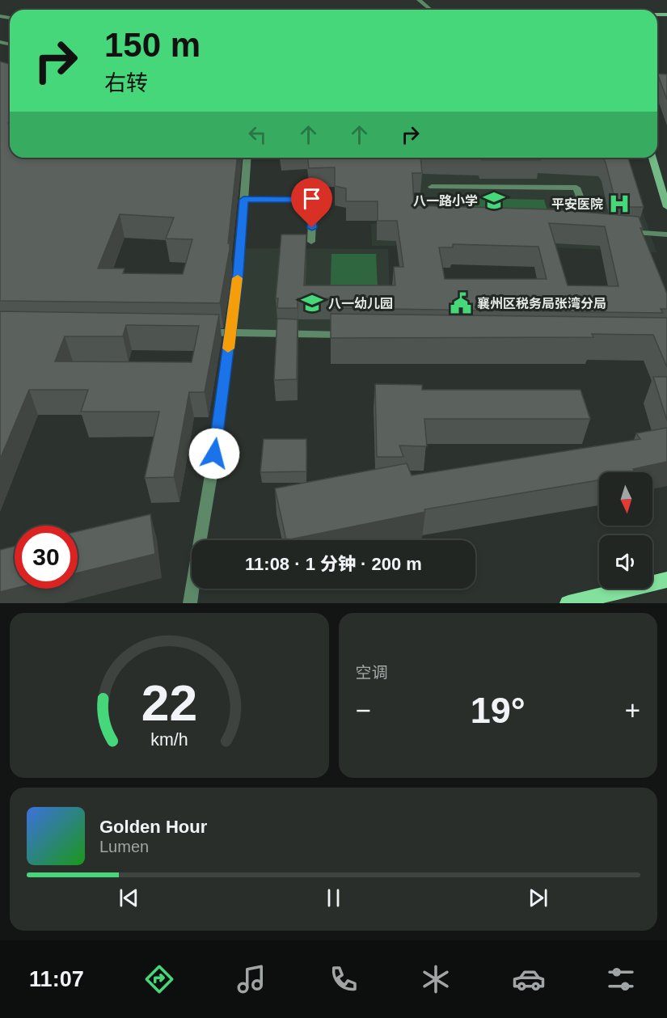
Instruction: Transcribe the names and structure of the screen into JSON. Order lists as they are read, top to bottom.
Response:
{
  "places": {
    "school or university": ["八一路小学", "八一幼儿园"],
    "hospital": ["平安医院"],
    "public building": ["襄州区税务局张湾分局"]
  },
  "north": "bottom",
  "page": {
    "turn": ["150 m", "右转"],
    "limit": "30",
    "trip": "11:08 · 1 分钟 · 200 m",
    "tile": "空调",
    "heat": ["−", "19°", "+"],
    "song": ["Golden Hour", "Lumen"],
    "tabs": "11:07",
    "gauge": ["22", "km/h"]
  }
}
